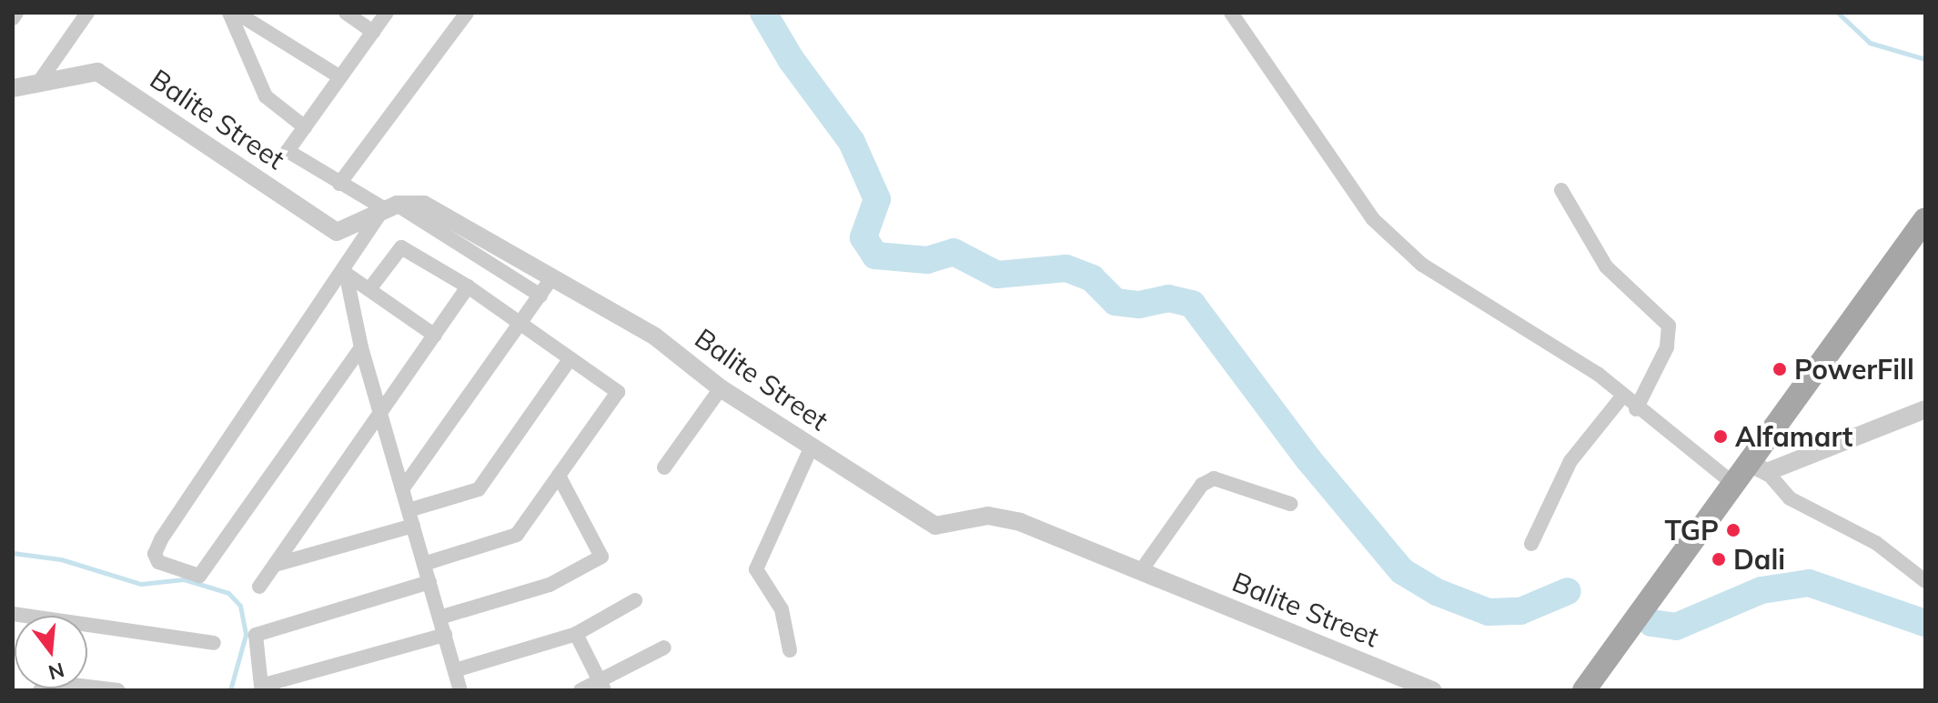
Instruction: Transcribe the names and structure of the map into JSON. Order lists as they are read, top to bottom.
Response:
{
  "streets": {
    "street": ["Balite Street"]
  },
  "places": [
    "PowerFill",
    "Alfamart",
    "TGP",
    "Dali"
  ],
  "north": "bottom"
}
